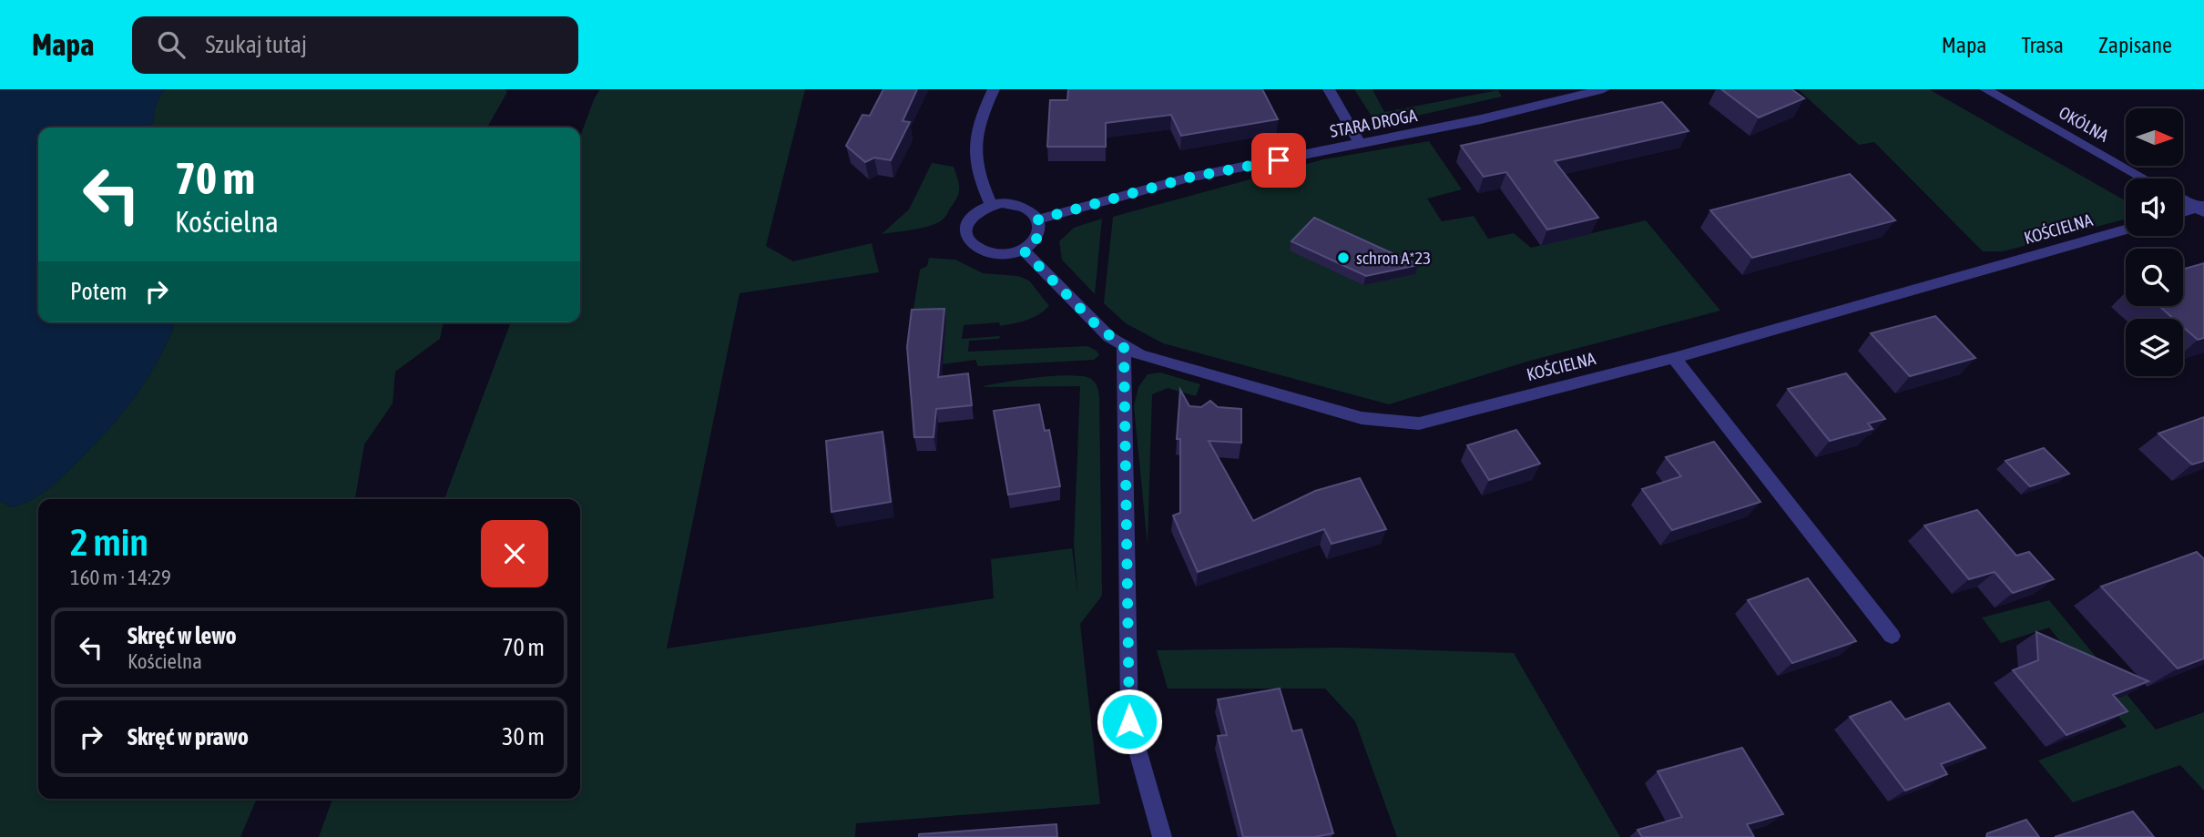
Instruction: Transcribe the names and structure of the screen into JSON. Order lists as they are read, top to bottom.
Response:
{
  "streets": {
    "street": ["STARA DROGA", "OKÓLNA", "KOŚCIELNA"]
  },
  "crossings": [
    ["STARA DROGA", "KOŚCIELNA"]
  ],
  "places": ["schron A*23"],
  "north": "right",
  "page": {
    "header": "Mapa",
    "search": "Szukaj tutaj",
    "nav": ["Mapa", "Trasa", "Zapisane"],
    "turn": ["70 m", "Kościelna"],
    "then": "Potem",
    "heading": ["2 min", "160 m · 14:29"],
    "list": [
      {
        "name": "Skręć w lewo",
        "note": "Kościelna",
        "value": "70 m"
      },
      {
        "name": "Skręć w prawo",
        "value": "30 m"
      }
    ]
  }
}
